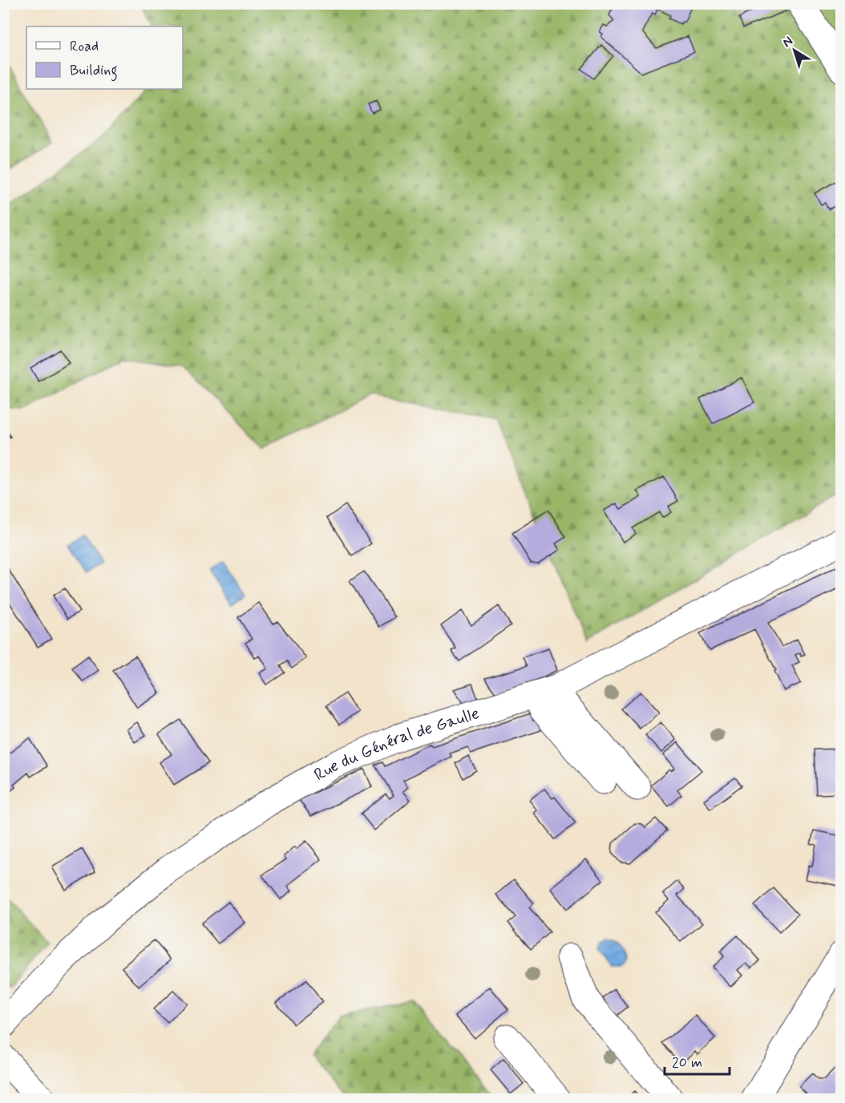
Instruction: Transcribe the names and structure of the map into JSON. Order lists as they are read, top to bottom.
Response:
{
  "streets": {
    "main road": ["Rue du Général de Gaulle"]
  },
  "legend": ["Road", "Building"],
  "scale_bar": "20 m",
  "north": "top left"
}
